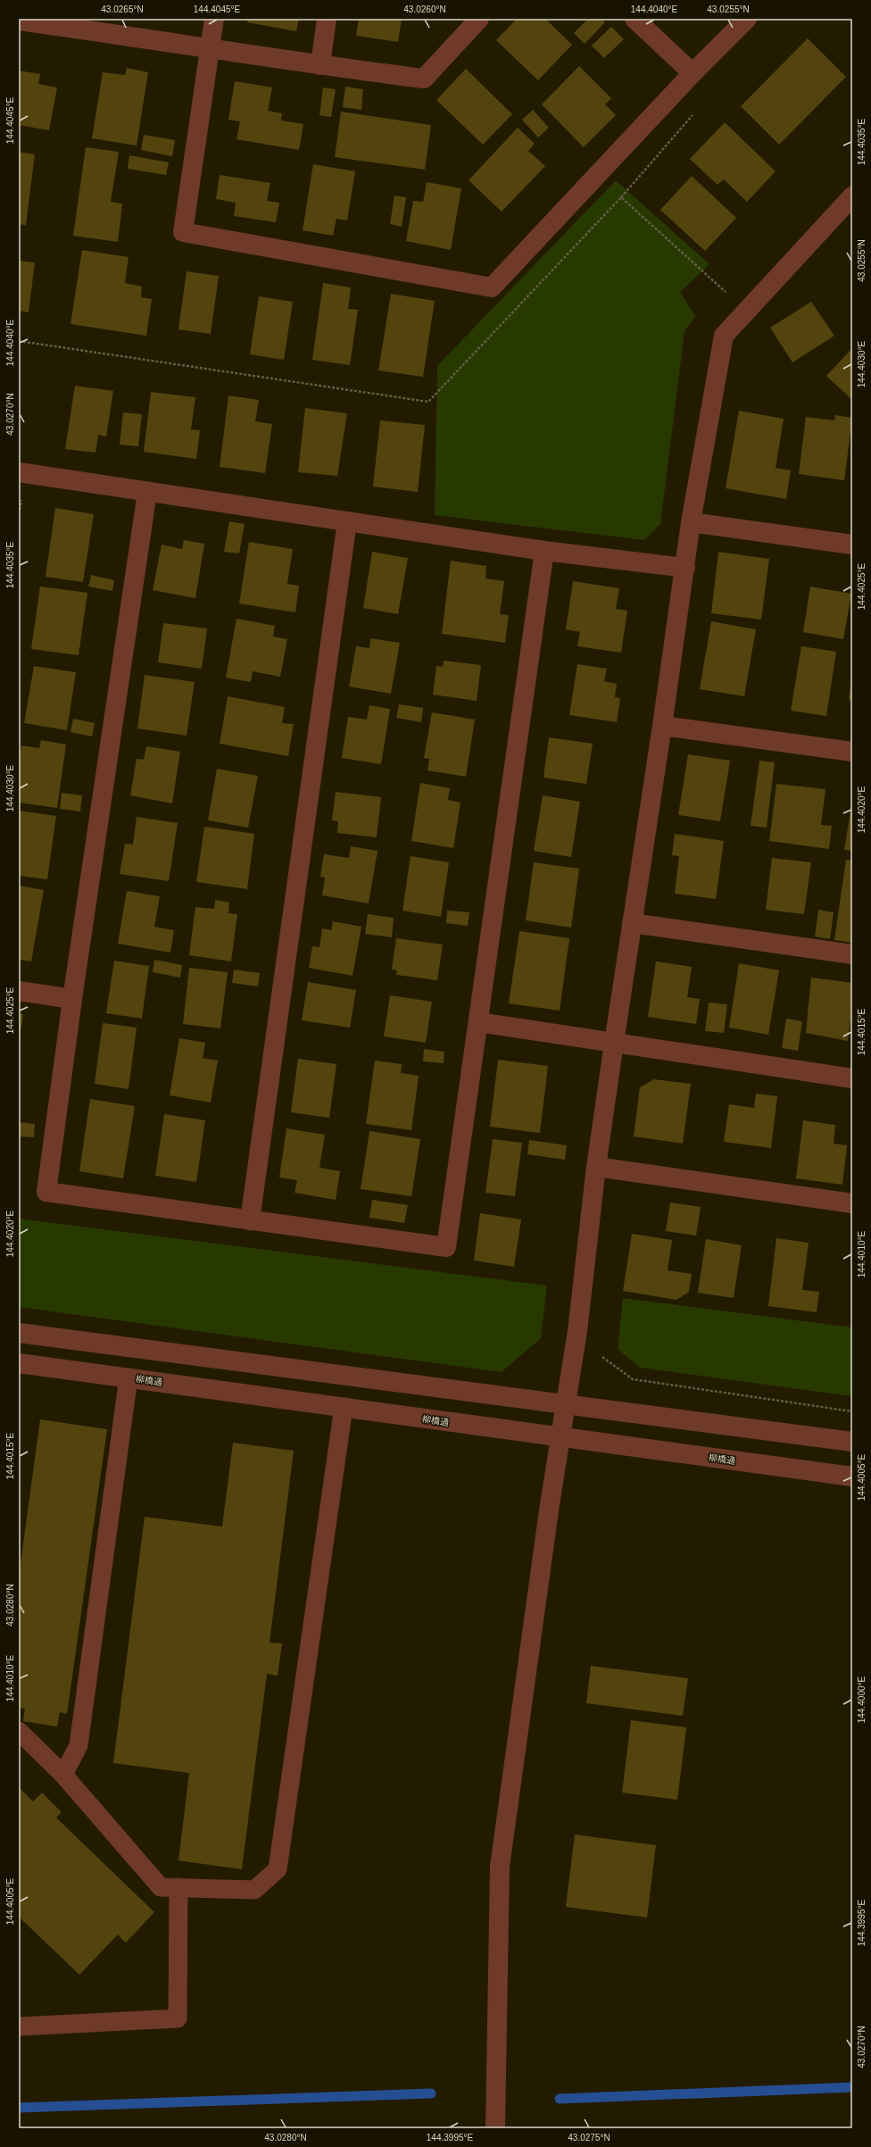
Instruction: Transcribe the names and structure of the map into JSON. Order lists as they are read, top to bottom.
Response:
{
  "streets": {
    "street": ["柳橋通"]
  },
  "coordinates": [
    "43.0265°N",
    "144.4045°E",
    "43.0260°N",
    "144.4040°E",
    "43.0255°N",
    "144.4035°E",
    "144.4030°E",
    "43.0270°N",
    "144.4025°E",
    "144.4020°E",
    "144.4015°E",
    "144.4010°E",
    "144.4005°E",
    "43.0280°N",
    "144.4000°E",
    "144.3995°E",
    "43.0275°N"
  ]
}
